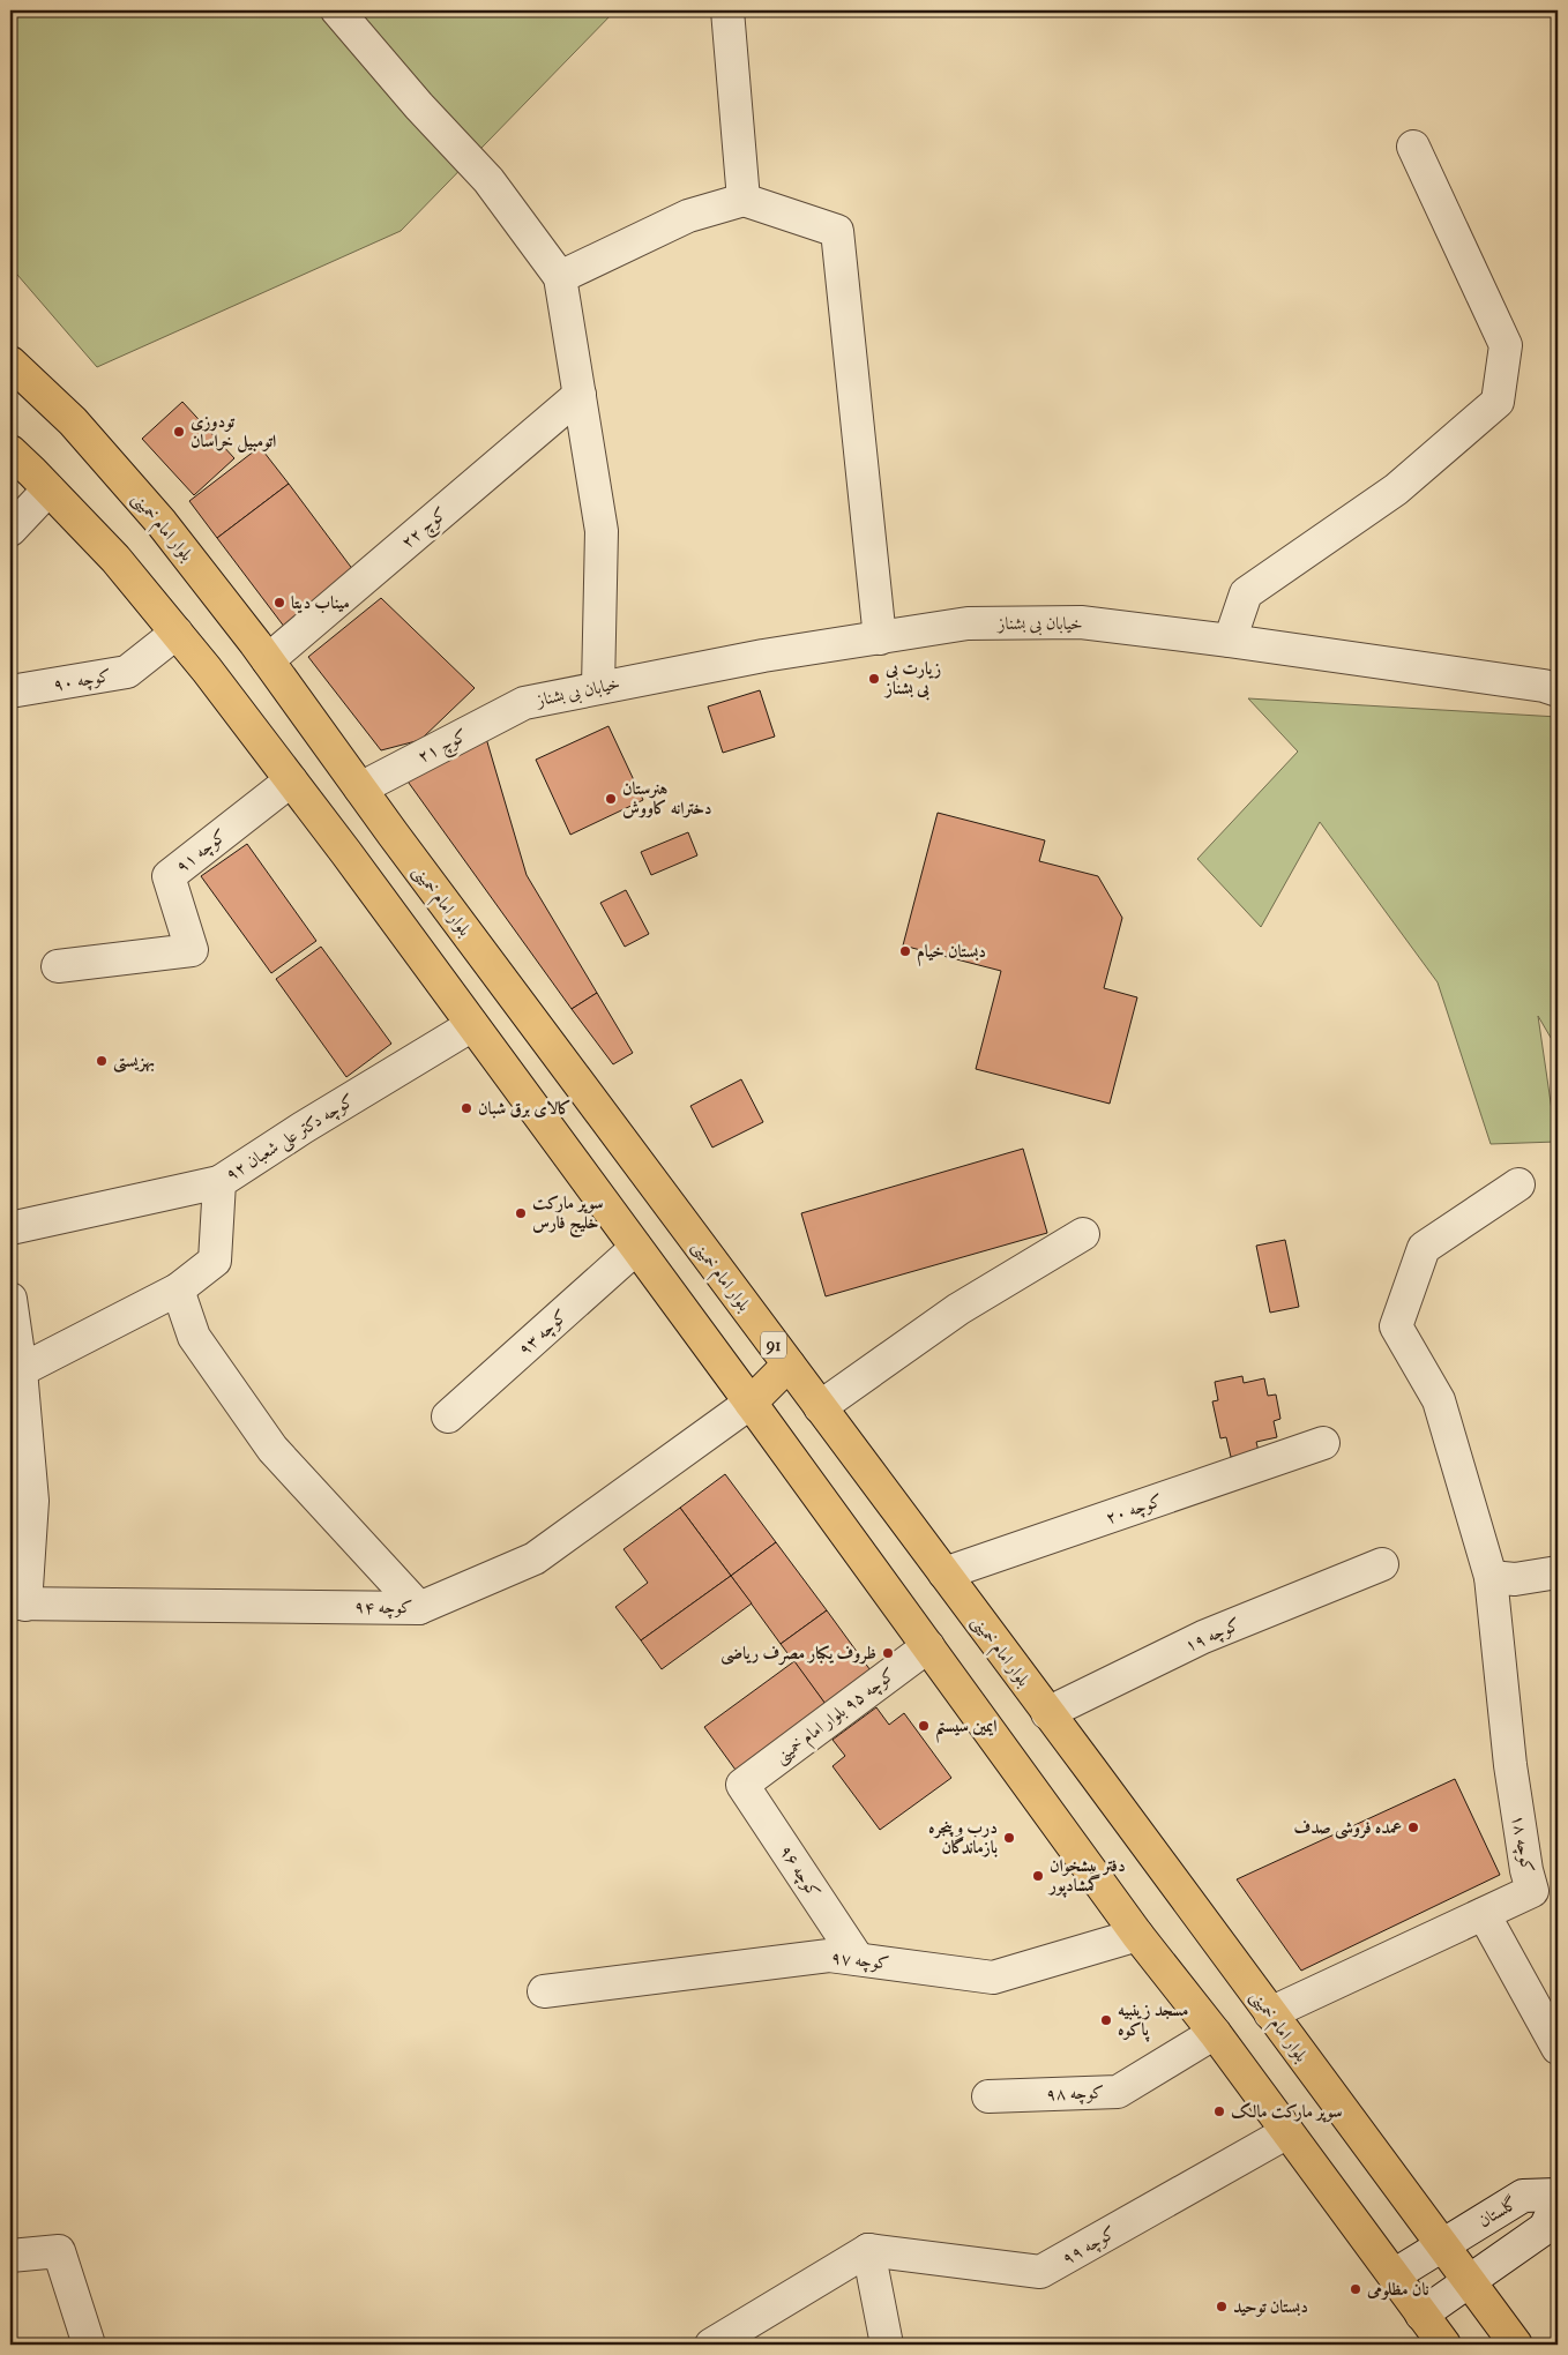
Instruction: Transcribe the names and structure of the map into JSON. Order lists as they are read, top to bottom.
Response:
{
  "streets": {
    "main road": ["بلوار امام خمینی", "91"],
    "street": [
      "کوچ ۲۲",
      "خیابان بی بشناز",
      "کوچه ۹۰",
      "کوچ ۲۱",
      "کوچه ۹۱",
      "کوچه دکتر علی شعبان ۹۲",
      "کوچه ۹۳",
      "کوچه ۲۰",
      "کوچه ۹۴",
      "کوچه ۱۹",
      "کوچه ۹۵ بلوار امام خمینی",
      "کوچه ۱۸",
      "کوچه ۹۶",
      "کوچه ۹۷",
      "کوچه ۹۸",
      "گلستان",
      "کوچه ۹۹"
    ]
  },
  "crossings": [
    ["بلوار امام خمینی", "کوچ ۲۲"],
    ["بلوار امام خمینی", "کوچ ۲۱"],
    ["بلوار امام خمینی", "کوچه ۲۰"],
    ["بلوار امام خمینی", "کوچه ۱۹"],
    ["بلوار امام خمینی", "کوچه ۱۸"],
    ["بلوار امام خمینی", "گلستان"],
    ["خیابان بی بشناز", "کوچ ۲۱"],
    ["کوچه ۹۵ بلوار امام خمینی", "کوچه ۹۶"],
    ["کوچه ۹۶", "کوچه ۹۷"]
  ],
  "places": [
    "تودوزی اتومبیل خراسان",
    "میناب دیتا",
    "زیارت بی بی بشناز",
    "هنرستان دخترانه کاووش",
    "دبستان خیام",
    "بهزیستی",
    "کالای برق شبان",
    "سوپر مارکت خلیج فارس",
    "ظروف یکبار مصرف ریاضی",
    "ایمین سیستم",
    "عمده فروشی صدف",
    "درب و پنجره بازماندگان",
    "دفتر پیشخوان گمشادپور",
    "مسجد زینبیه پاکوه",
    "سوپر مارکت مالک",
    "نان مظلومی",
    "دبستان توحید"
  ]
}
